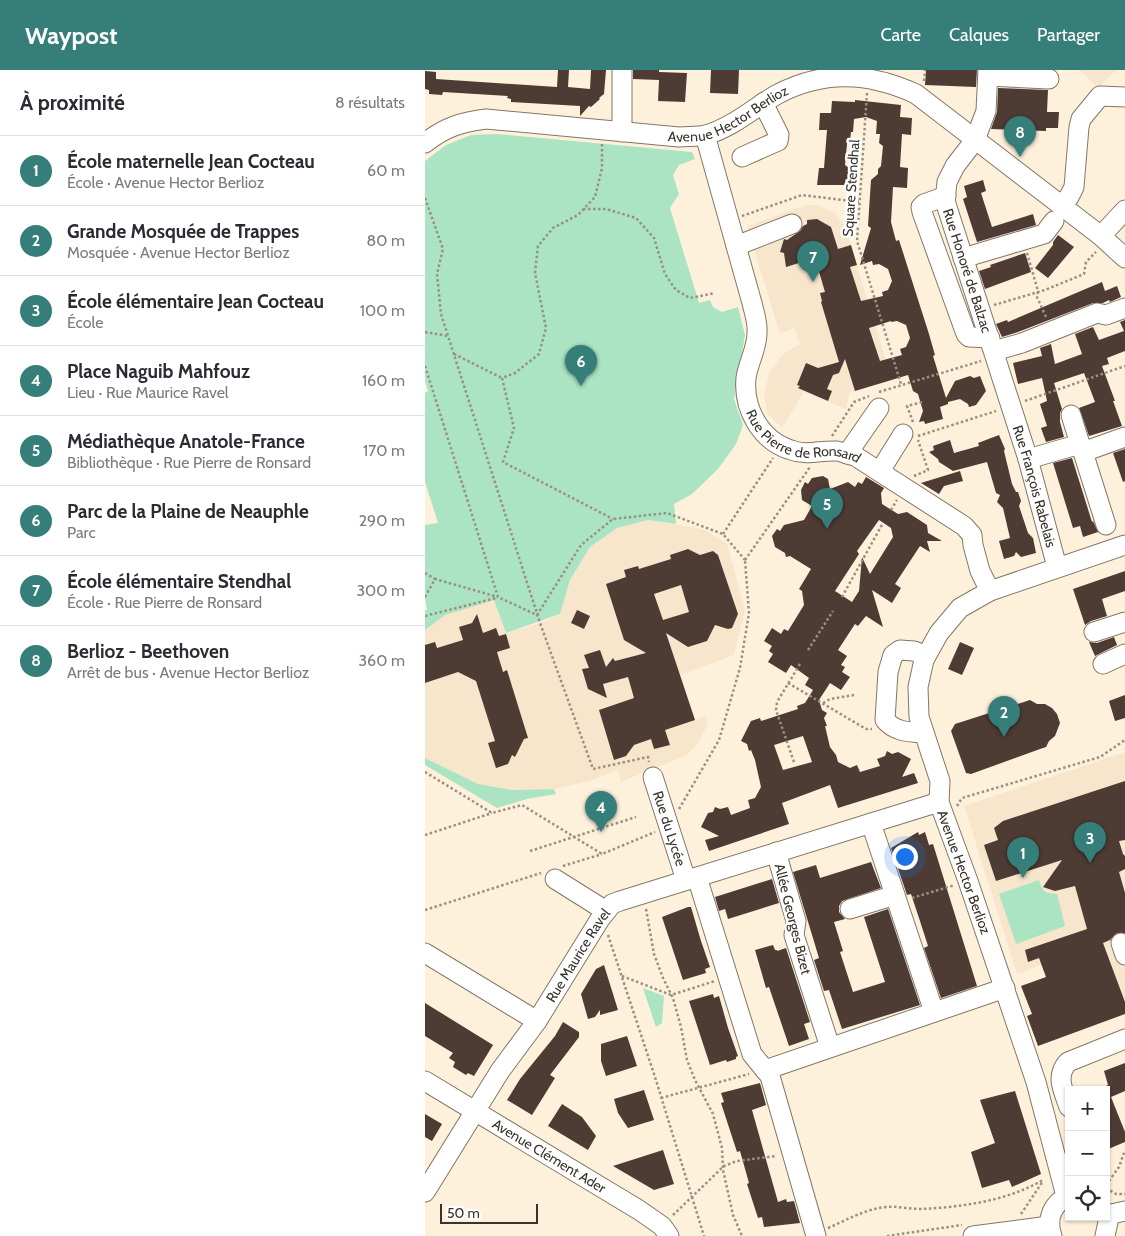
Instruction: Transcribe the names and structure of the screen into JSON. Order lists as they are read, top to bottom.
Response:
{
  "streets": {
    "street": [
      "Avenue Hector Berlioz",
      "Rue Honoré de Balzac",
      "Rue Pierre de Ronsard",
      "Rue François Rabelais",
      "Rue du Lycée",
      "Allée Georges Bizet",
      "Rue Maurice Ravel",
      "Avenue Clément Ader"
    ],
    "path": ["Square Stendhal"]
  },
  "crossings": [
    ["Avenue Hector Berlioz", "Square Stendhal"],
    ["Avenue Hector Berlioz", "Rue Honoré de Balzac"],
    ["Avenue Hector Berlioz", "Rue Pierre de Ronsard"],
    ["Avenue Hector Berlioz", "Rue François Rabelais"],
    ["Avenue Hector Berlioz", "Rue Maurice Ravel"],
    ["Rue Honoré de Balzac", "Rue François Rabelais"],
    ["Rue du Lycée", "Rue Maurice Ravel"],
    ["Allée Georges Bizet", "Rue Maurice Ravel"],
    ["Rue Maurice Ravel", "Avenue Clément Ader"]
  ],
  "scale_bar": "50 m",
  "page": {
    "header": "Waypost",
    "nav": ["Carte", "Calques", "Partager"],
    "heading": ["À proximité", "8 résultats"],
    "pins": [
      "8",
      "7",
      "6",
      "5",
      "2",
      "4",
      "3",
      "1"
    ],
    "list": [
      {
        "mark": "1",
        "name": "École maternelle Jean Cocteau",
        "note": "École · Avenue Hector Berlioz",
        "value": "60 m"
      },
      {
        "mark": "2",
        "name": "Grande Mosquée de Trappes",
        "note": "Mosquée · Avenue Hector Berlioz",
        "value": "80 m"
      },
      {
        "mark": "3",
        "name": "École élémentaire Jean Cocteau",
        "note": "École",
        "value": "100 m"
      },
      {
        "mark": "4",
        "name": "Place Naguib Mahfouz",
        "note": "Lieu · Rue Maurice Ravel",
        "value": "160 m"
      },
      {
        "mark": "5",
        "name": "Médiathèque Anatole-France",
        "note": "Bibliothèque · Rue Pierre de Ronsard",
        "value": "170 m"
      },
      {
        "mark": "6",
        "name": "Parc de la Plaine de Neauphle",
        "note": "Parc",
        "value": "290 m"
      },
      {
        "mark": "7",
        "name": "École élémentaire Stendhal",
        "note": "École · Rue Pierre de Ronsard",
        "value": "300 m"
      },
      {
        "mark": "8",
        "name": "Berlioz - Beethoven",
        "note": "Arrêt de bus · Avenue Hector Berlioz",
        "value": "360 m"
      }
    ],
    "map_buttons": ["+", "−"],
    "scale": "50 m"
  }
}
